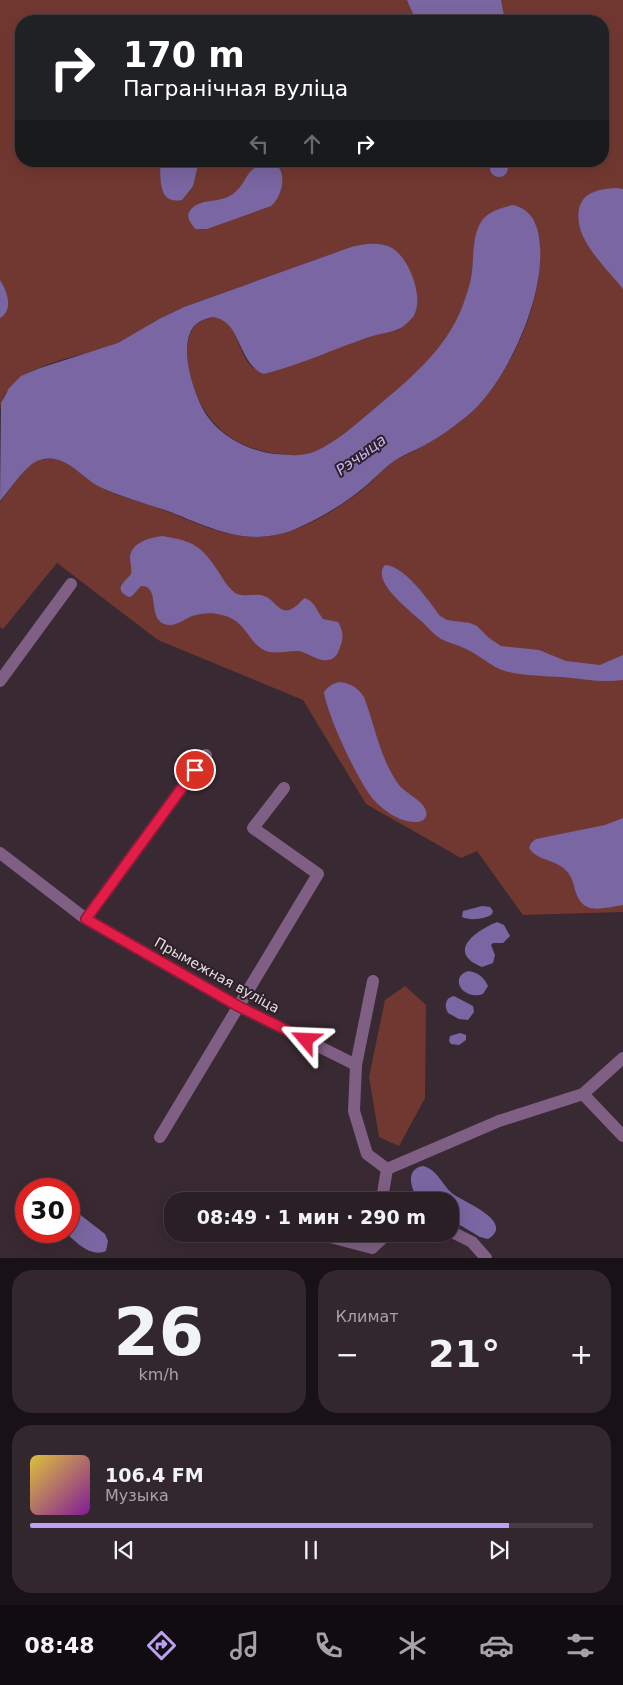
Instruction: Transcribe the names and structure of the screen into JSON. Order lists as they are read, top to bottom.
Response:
{
  "streets": {
    "street": ["Прымежная вуліца"]
  },
  "water": ["Рэчыца"],
  "page": {
    "turn": ["170 m", "Пагранічная вуліца"],
    "limit": "30",
    "trip": "08:49 · 1 мин · 290 m",
    "tile": [
      ["26", "km/h"],
      "Климат"
    ],
    "heat": ["−", "21°", "+"],
    "song": ["106.4 FM", "Музыка"],
    "tabs": "08:48"
  }
}
